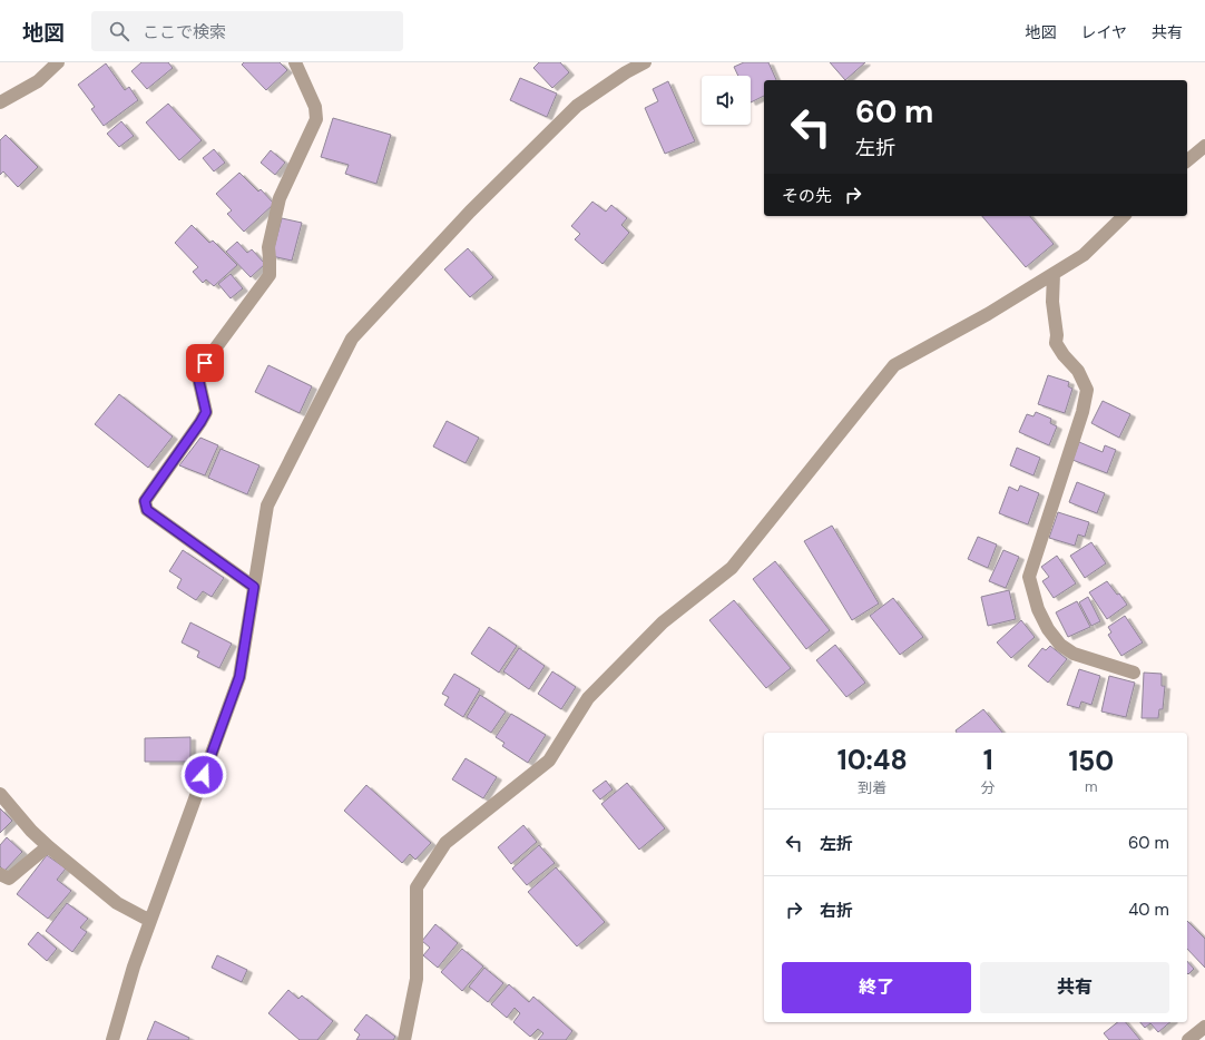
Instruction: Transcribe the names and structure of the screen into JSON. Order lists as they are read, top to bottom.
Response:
{
  "page": {
    "header": "地図",
    "search": "ここで検索",
    "nav": ["地図", "レイヤ", "共有"],
    "turn": ["60 m", "左折"],
    "then": "その先",
    "eta": [
      "10:48",
      "到着",
      "1",
      "分",
      "150",
      "m"
    ],
    "list": [
      {
        "name": "左折",
        "value": "60 m"
      },
      {
        "name": "右折",
        "value": "40 m"
      }
    ],
    "buttons": ["終了", "共有"]
  }
}
